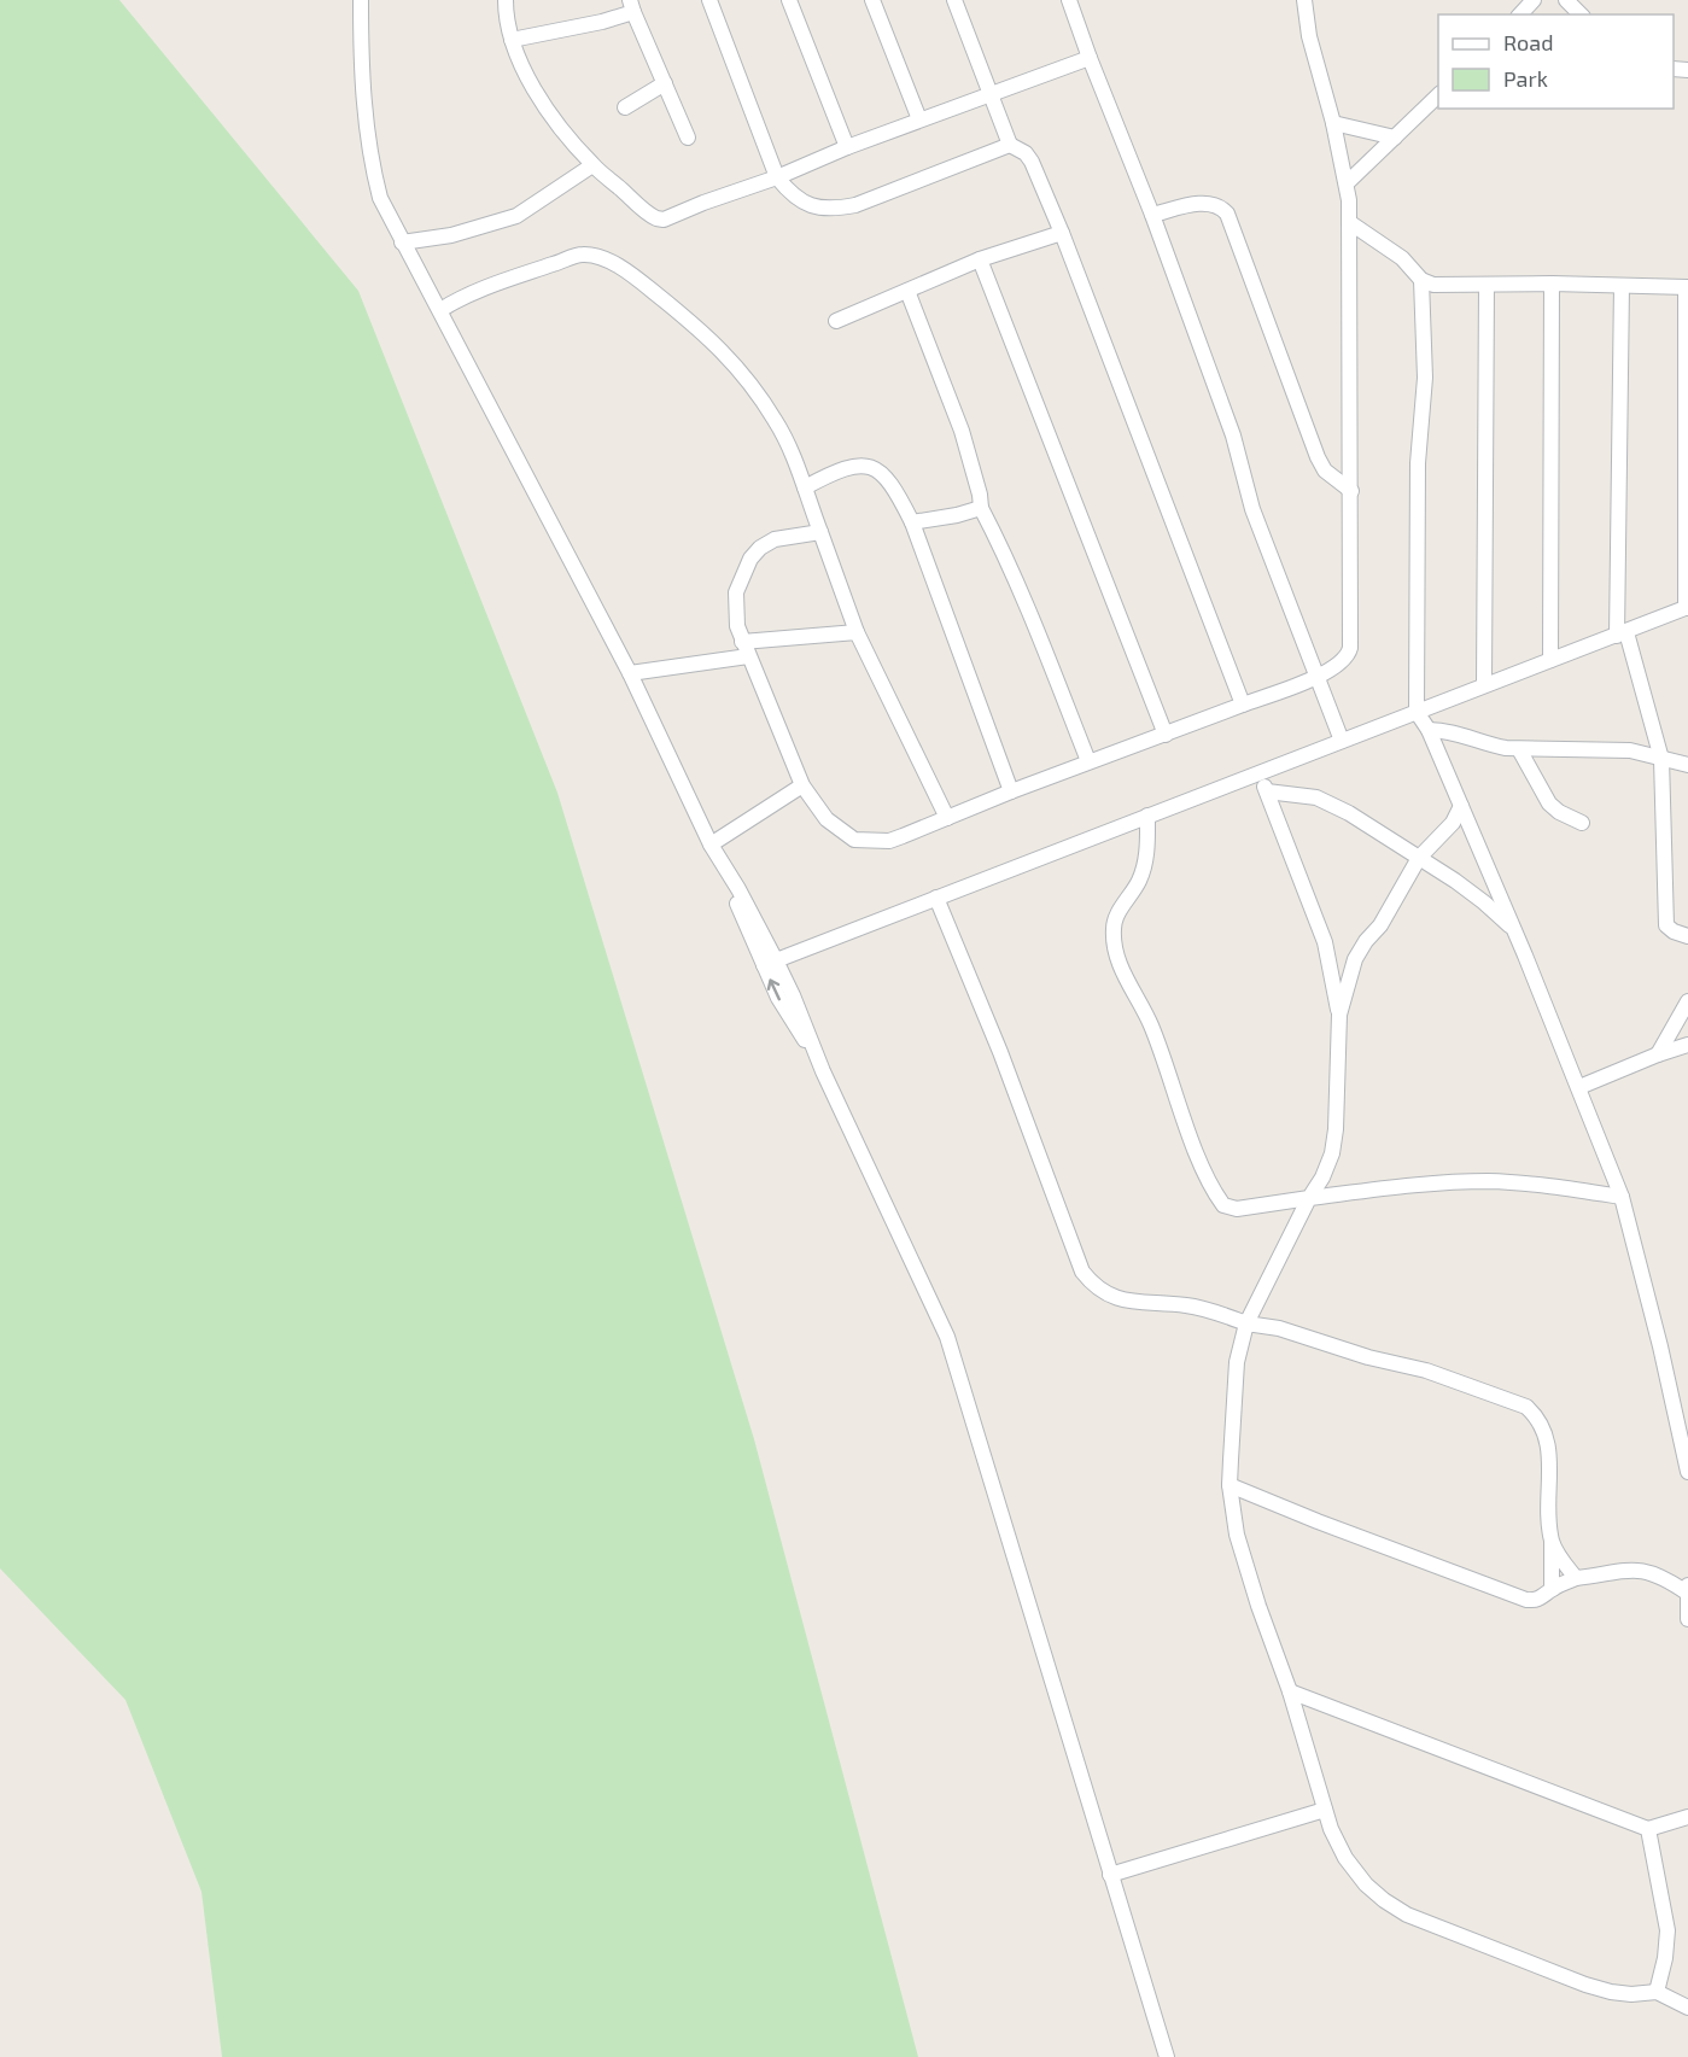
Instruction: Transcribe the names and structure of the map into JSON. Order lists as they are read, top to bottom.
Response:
{
  "legend": ["Road", "Park"]
}
